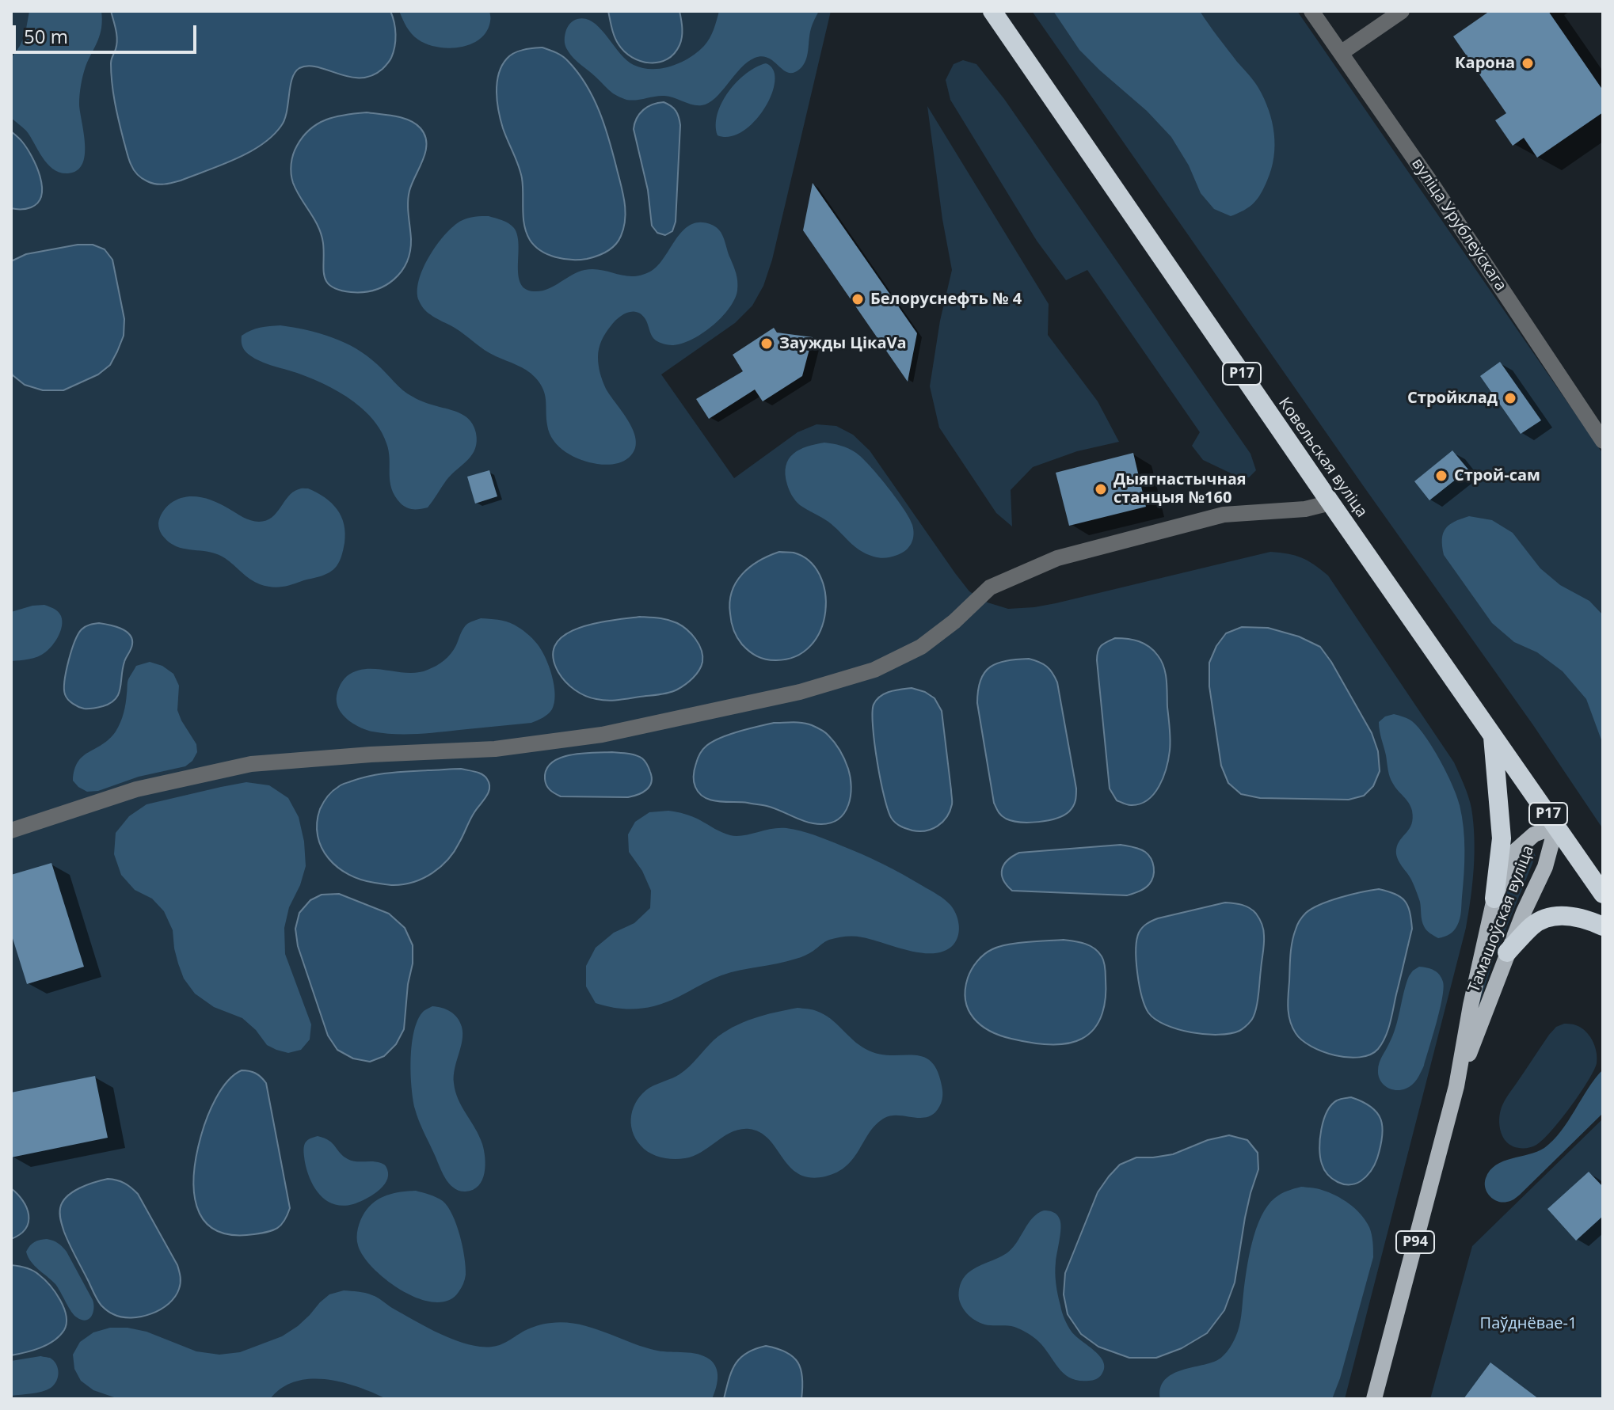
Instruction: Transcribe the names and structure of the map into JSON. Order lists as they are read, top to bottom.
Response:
{
  "streets": {
    "highway": ["Р17", "Ковельская вуліца", "Р94"],
    "main road": ["Тамашоўская вуліца"],
    "street": ["вуліца Урублеўскага"]
  },
  "crossings": [
    ["Ковельская вуліца", "Тамашоўская вуліца"],
    ["Ковельская вуліца", "Р94"],
    ["Тамашоўская вуліца", "Р94"]
  ],
  "parks": ["Паўднёвае-1"],
  "places": [
    "Карона",
    "Белоруснефть № 4",
    "Заужды ЦікаVа",
    "Стройклад",
    "Строй-сам",
    "Дыягнастычная станцыя №160"
  ],
  "scale_bar": "50 m"
}
